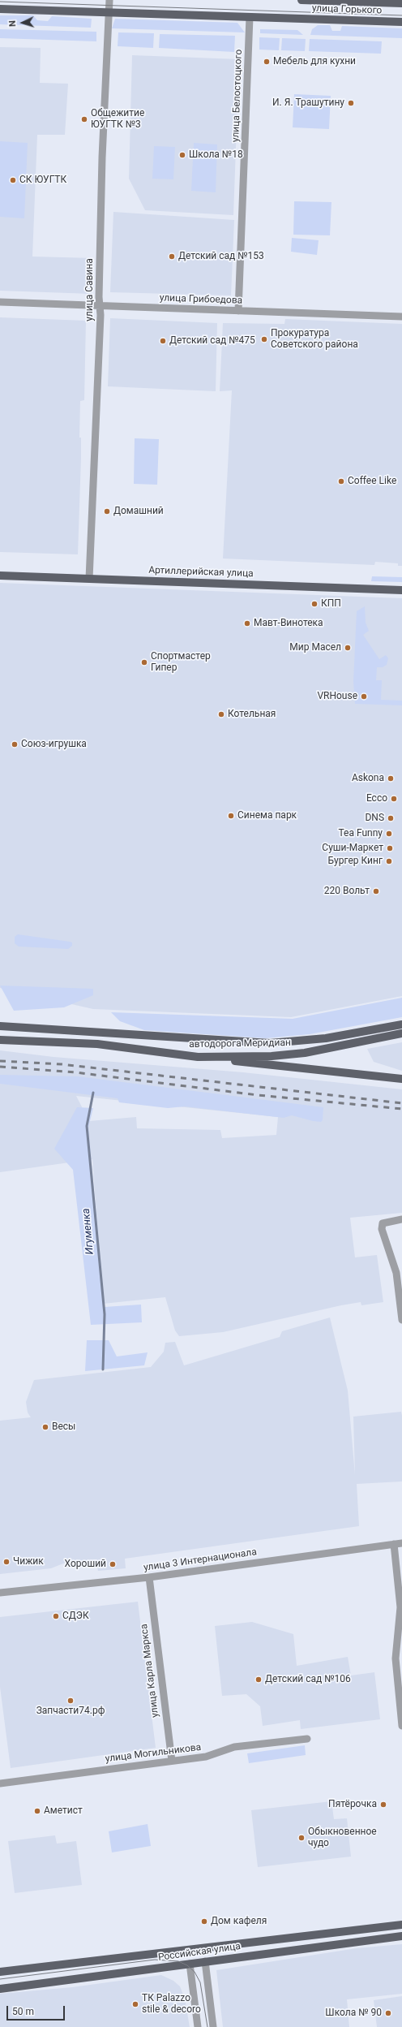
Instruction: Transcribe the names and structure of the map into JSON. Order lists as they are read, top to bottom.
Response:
{
  "streets": {
    "main road": [
      "улица Горького",
      "Артиллерийская улица",
      "автодорога Меридиан",
      "Российская улица"
    ],
    "street": [
      "улица Белостоцкого",
      "улица Савина",
      "улица Грибоедова",
      "улица 3 Интернационала",
      "улица Карла Маркса",
      "улица Могильникова"
    ]
  },
  "crossings": [
    ["улица Горького", "улица Белостоцкого"],
    ["улица Горького", "улица Савина"],
    ["улица Белостоцкого", "улица Грибоедова"],
    ["улица Савина", "улица Грибоедова"],
    ["улица Савина", "Артиллерийская улица"],
    ["улица 3 Интернационала", "улица Карла Маркса"],
    ["улица Карла Маркса", "улица Могильникова"]
  ],
  "water": ["Игуменка"],
  "places": [
    "Мебель для кухни",
    "И. Я. Трашутину",
    "Общежитие ЮУГТК №3",
    "Школа №18",
    "СК ЮУГТК",
    "Детский сад №153",
    "Прокуратура Советского района",
    "Детский сад №475",
    "Coffee Like",
    "Домашний",
    "КПП",
    "Мавт-Винотека",
    "Мир Масел",
    "Спортмастер Гипер",
    "VRHouse",
    "Котельная",
    "Союз-игрушка",
    "Askona",
    "Ecco",
    "Синема парк",
    "DNS",
    "Tea Funny",
    "Суши-Маркет",
    "Бургер Кинг",
    "220 Вольт",
    "Весы",
    "Чижик",
    "Хороший",
    "СДЭК",
    "Детский сад №106",
    "Запчасти74.рф",
    "Пятёрочка",
    "Аметист",
    "Обыкновенное чудо",
    "Дом кафеля",
    "ТК Palazzo stile & decoro",
    "Школа № 90"
  ],
  "scale_bar": "50 m",
  "north": "left"
}
